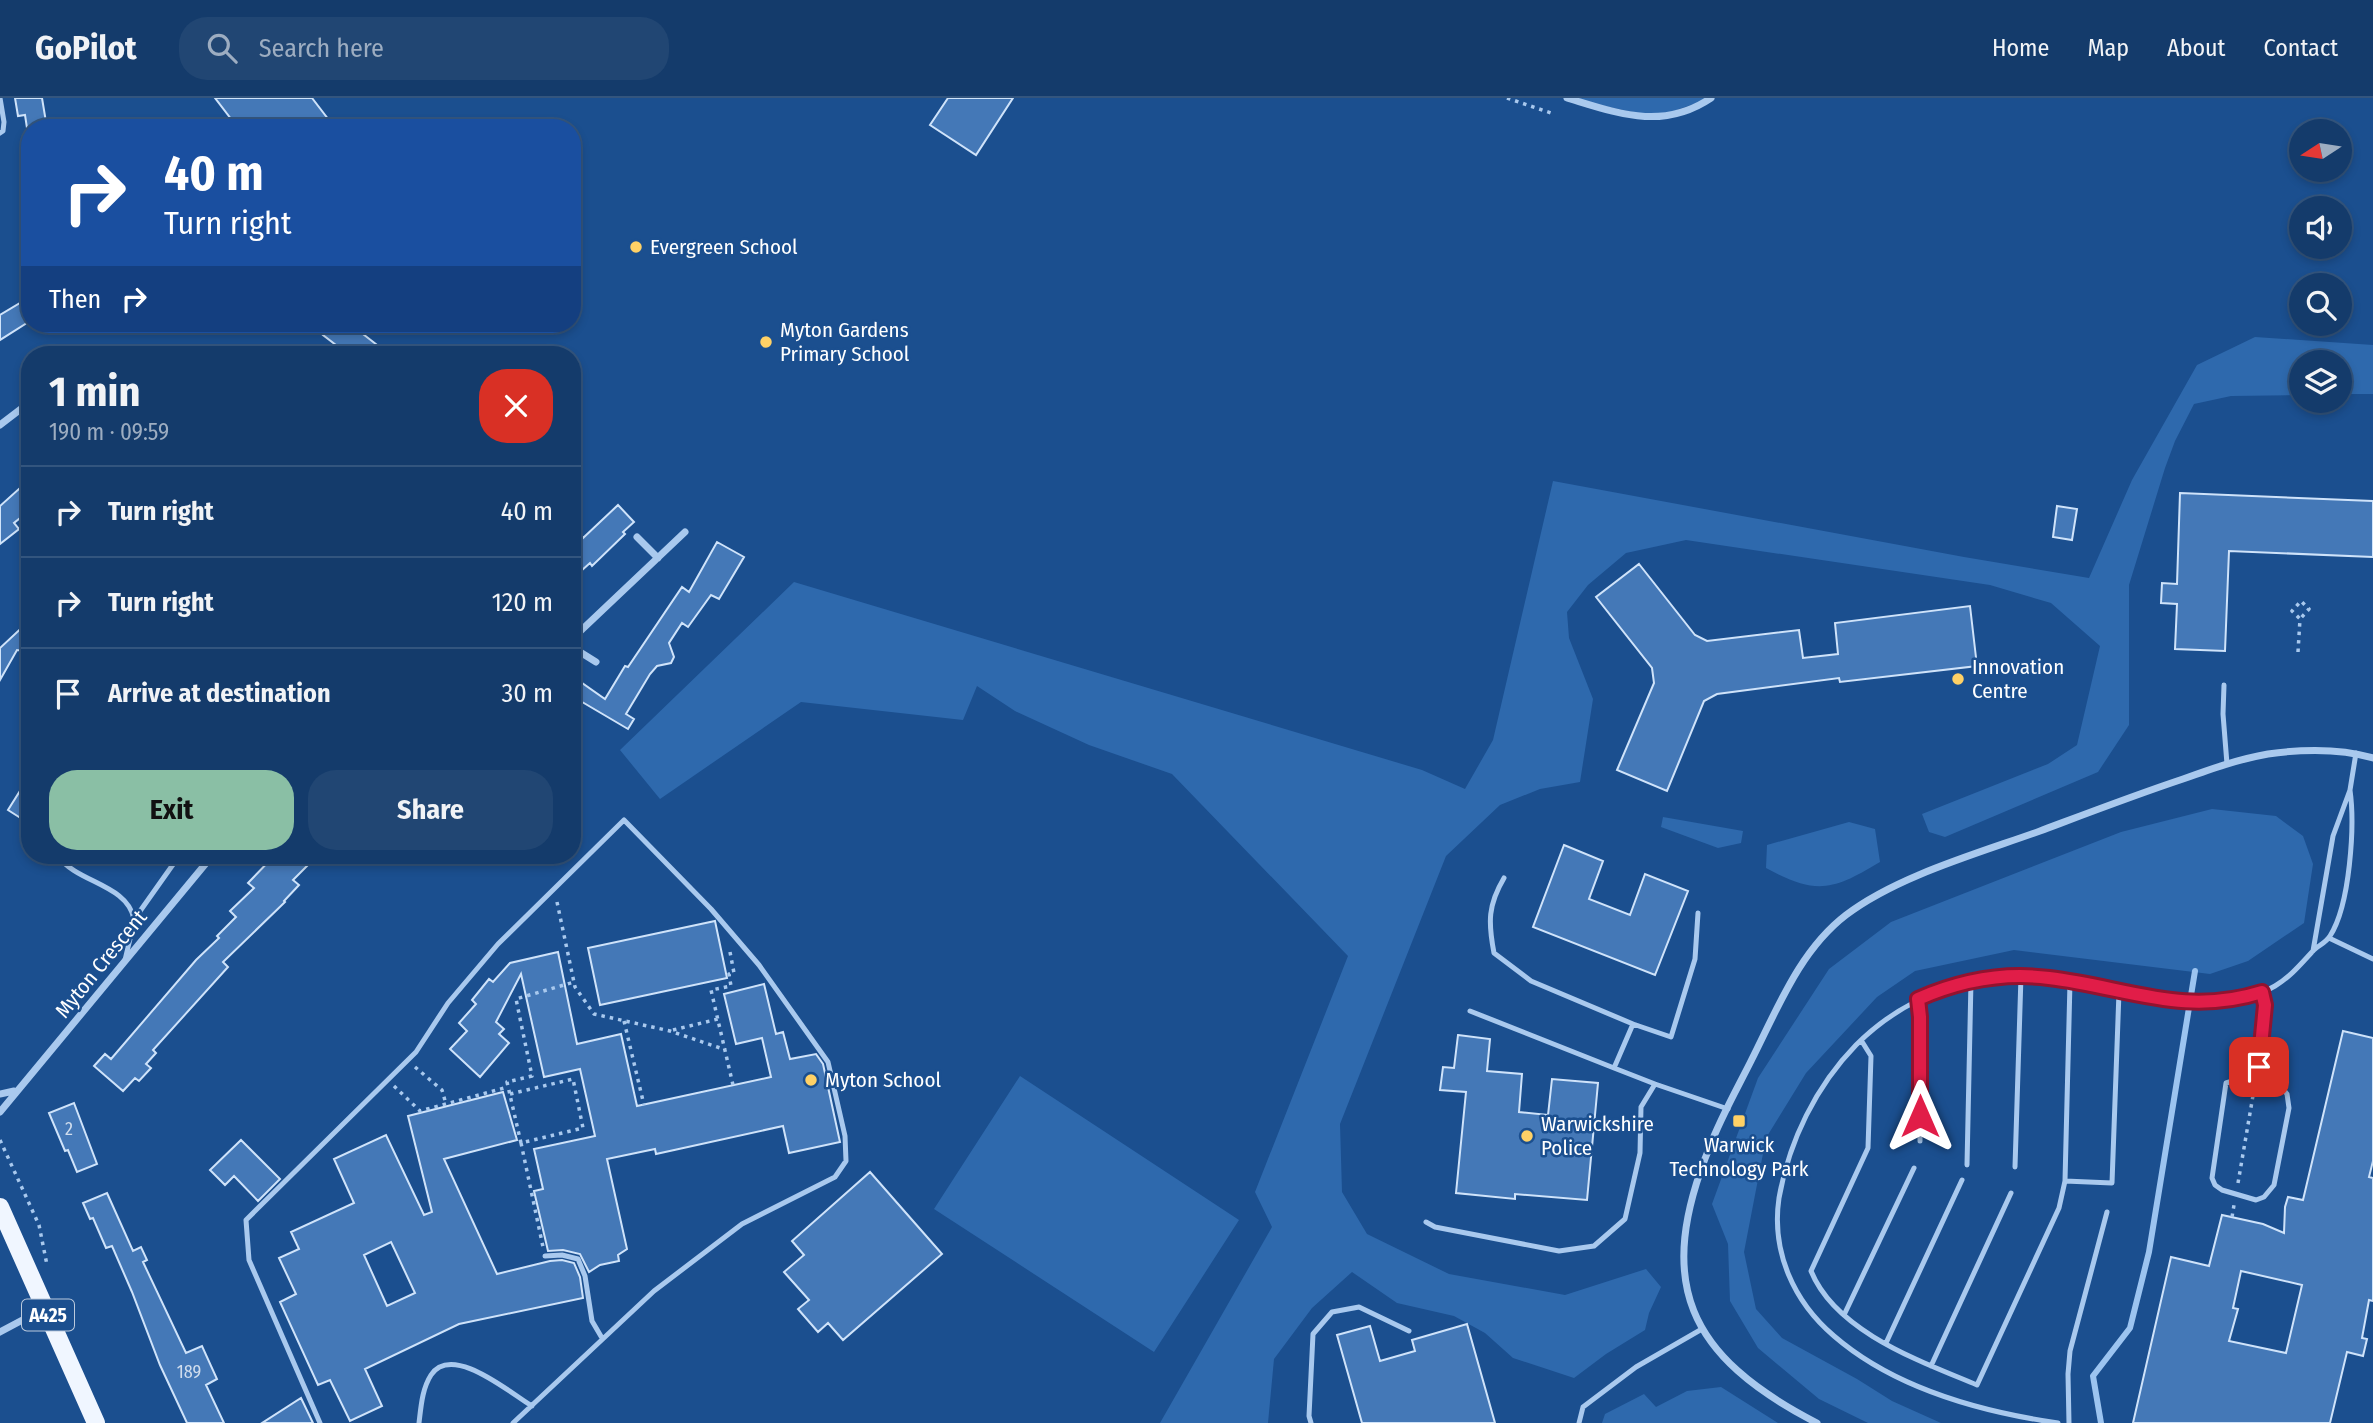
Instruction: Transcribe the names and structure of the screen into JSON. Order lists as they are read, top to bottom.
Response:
{
  "streets": {
    "main road": ["A425"],
    "street": ["Myton Crescent"]
  },
  "places": {
    "other": [
      "Evergreen School",
      "Myton Gardens Primary School",
      "Innovation Centre",
      "Myton School",
      "Warwickshire Police"
    ],
    "transit": ["Warwick Technology Park"]
  },
  "house_numbers": ["2", "189"],
  "north": "left",
  "page": {
    "header": "GoPilot",
    "search": "Search here",
    "nav": [
      "Home",
      "Map",
      "About",
      "Contact"
    ],
    "turn": ["40 m", "Turn right"],
    "then": "Then",
    "heading": ["1 min", "190 m · 09:59"],
    "list": [
      {
        "name": "Turn right",
        "value": "40 m"
      },
      {
        "name": "Turn right",
        "value": "120 m"
      },
      {
        "name": "Arrive at destination",
        "value": "30 m"
      }
    ],
    "buttons": ["Exit", "Share"]
  }
}
